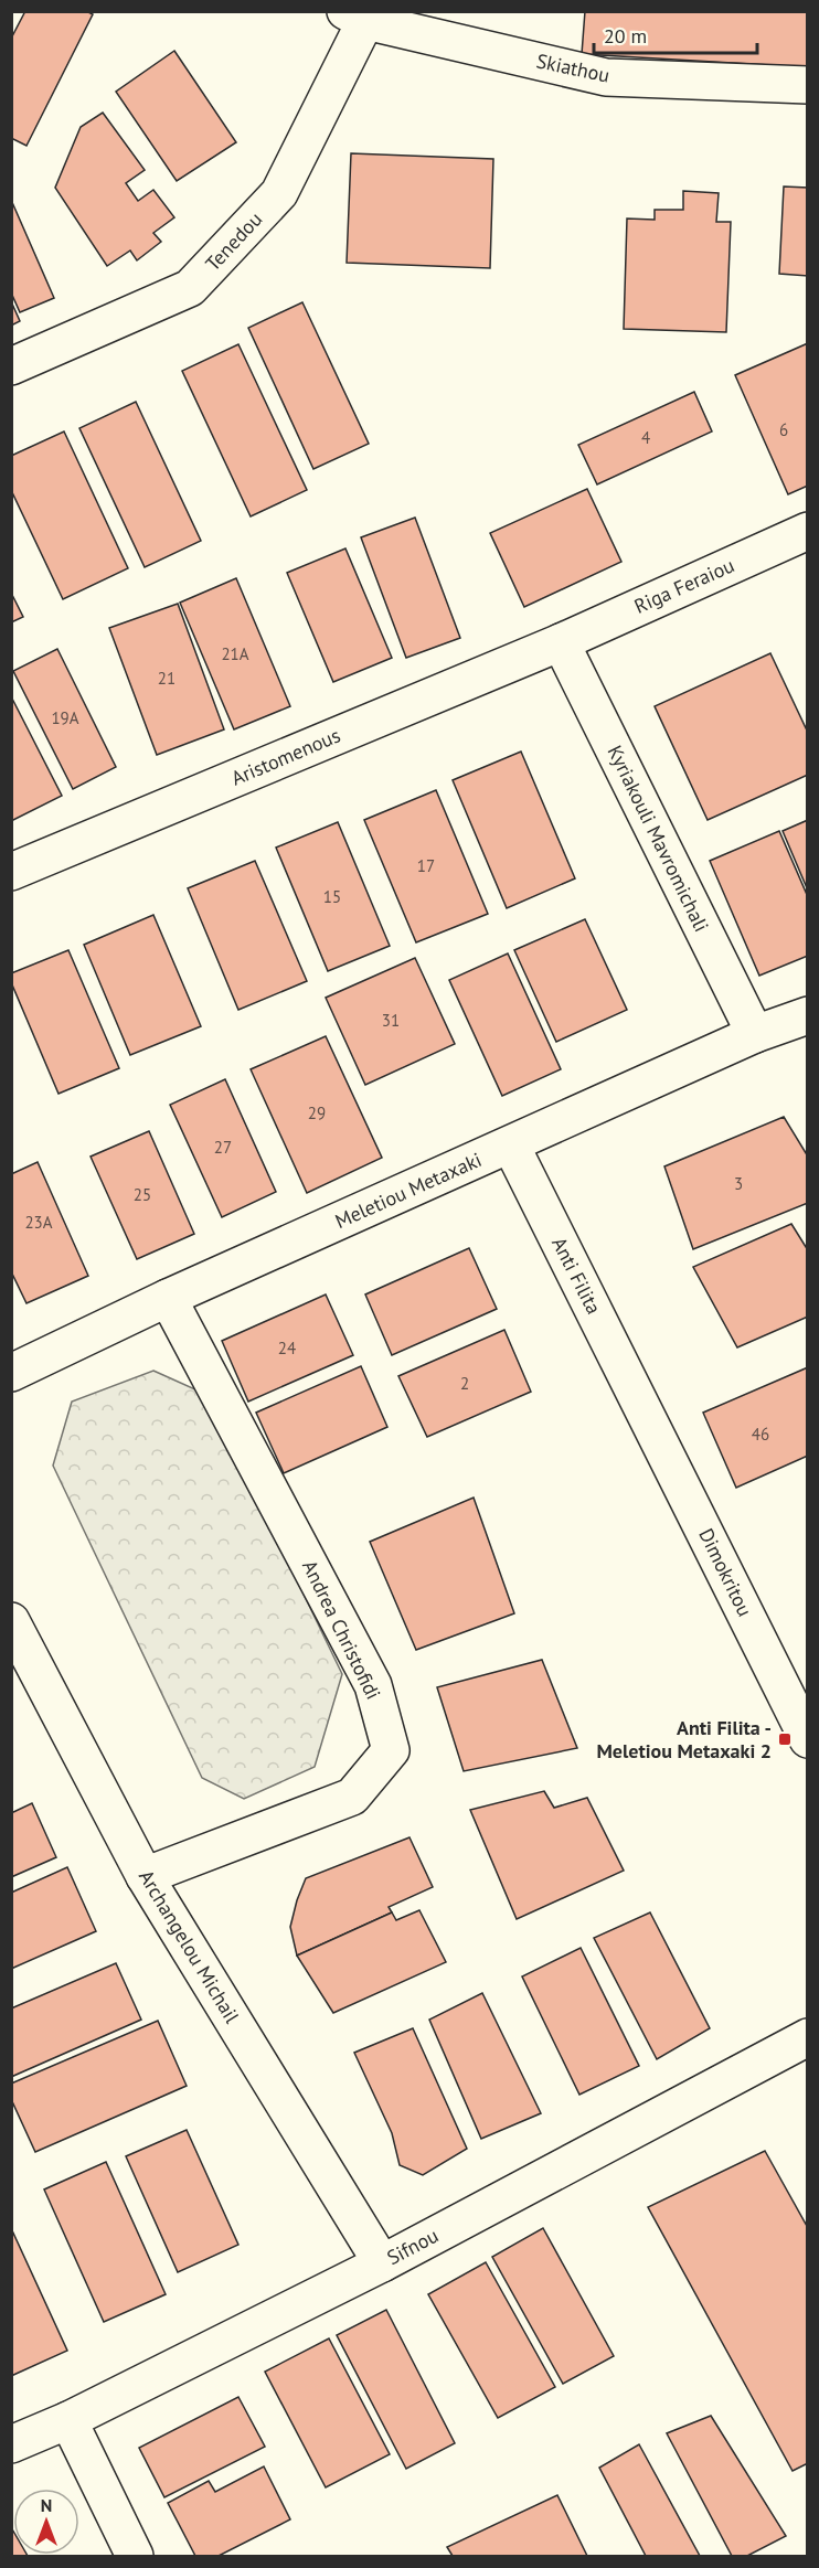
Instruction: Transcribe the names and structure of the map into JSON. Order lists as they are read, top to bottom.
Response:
{
  "streets": {
    "street": [
      "Skiathou",
      "Tenedou",
      "Riga Feraiou",
      "Aristomenous",
      "Kyriakouli Mavromichali",
      "Meletiou Metaxaki",
      "Anti Filita",
      "Dimokritou",
      "Andrea Christofidi",
      "Archangelou Michail",
      "Sifnou"
    ]
  },
  "crossings": [
    ["Skiathou", "Tenedou"],
    ["Riga Feraiou", "Aristomenous"],
    ["Riga Feraiou", "Kyriakouli Mavromichali"],
    ["Aristomenous", "Kyriakouli Mavromichali"],
    ["Kyriakouli Mavromichali", "Meletiou Metaxaki"],
    ["Meletiou Metaxaki", "Anti Filita"],
    ["Meletiou Metaxaki", "Andrea Christofidi"],
    ["Anti Filita", "Dimokritou"],
    ["Andrea Christofidi", "Archangelou Michail"],
    ["Archangelou Michail", "Sifnou"]
  ],
  "places": {
    "transit": ["Anti Filita - Meletiou Metaxaki 2"]
  },
  "house_numbers": [
    "6",
    "4",
    "21A",
    "21",
    "19A",
    "17",
    "15",
    "31",
    "29",
    "27",
    "3",
    "25",
    "23A",
    "24",
    "2",
    "46"
  ],
  "scale_bar": "20 m",
  "north": "top"
}
